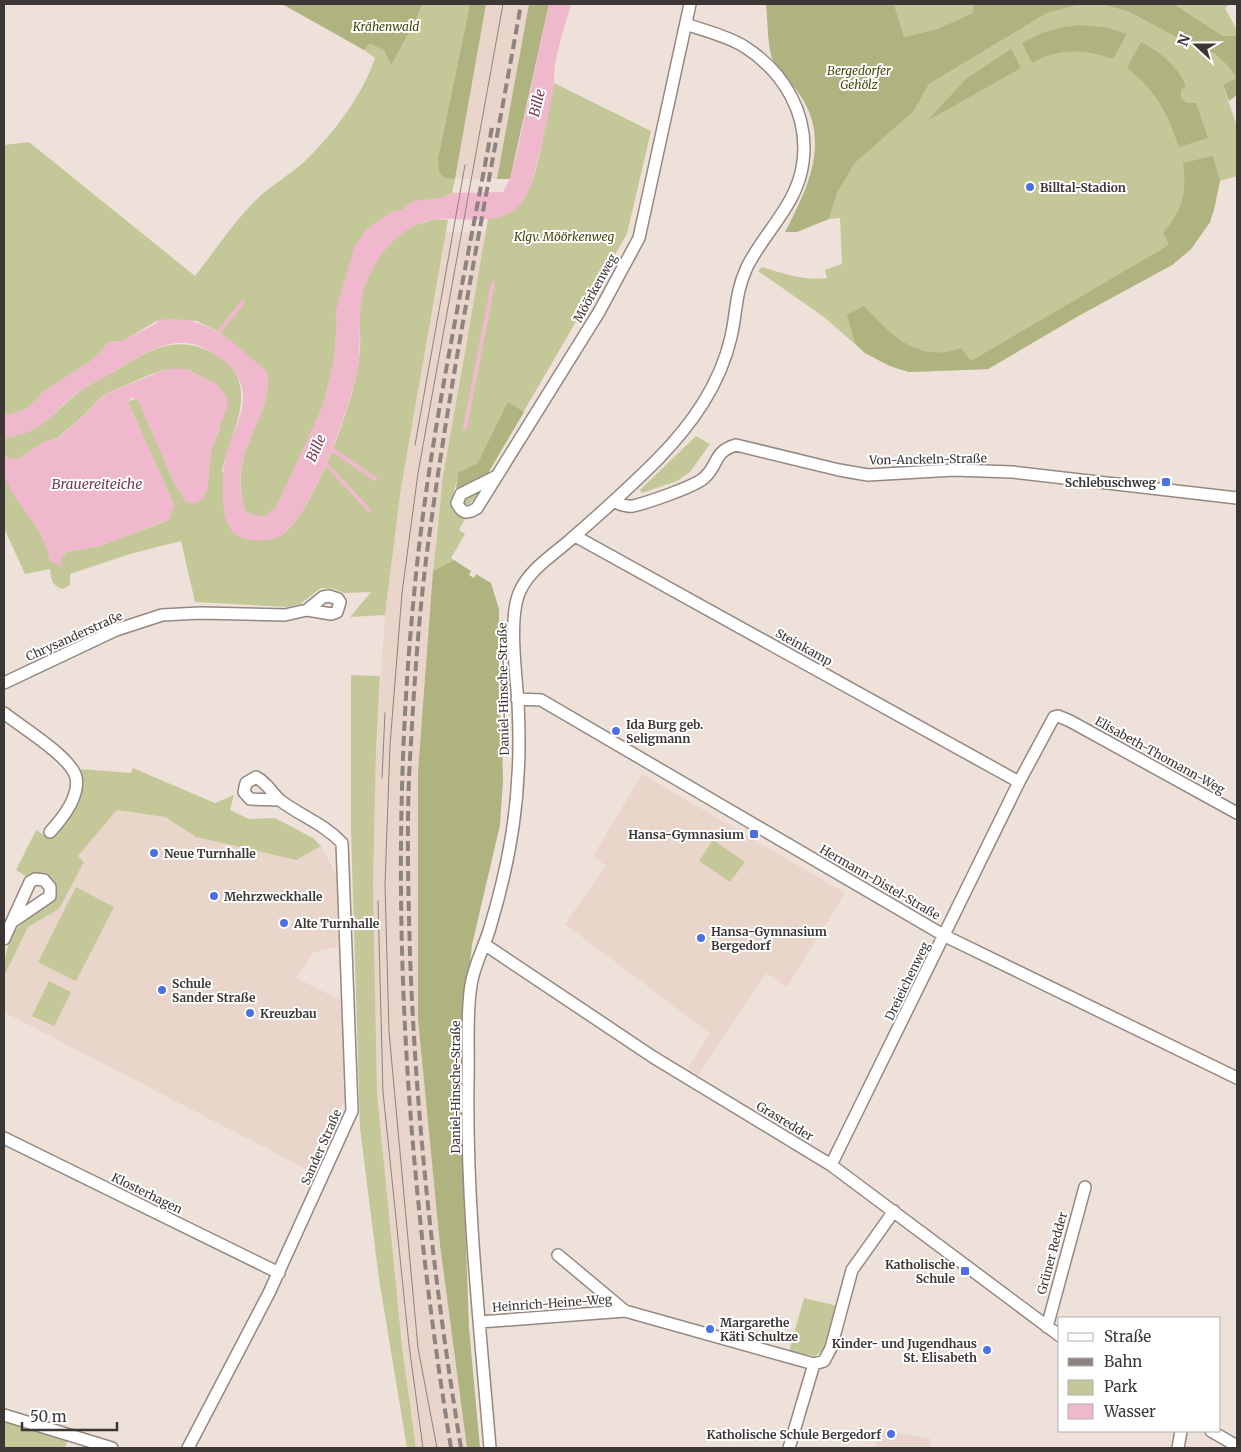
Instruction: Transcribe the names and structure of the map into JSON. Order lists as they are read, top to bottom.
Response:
{
  "streets": {
    "street": [
      "Möörkenweg",
      "Von-Anckeln-Straße",
      "Chrysanderstraße",
      "Steinkamp",
      "Daniel-Hinsche-Straße",
      "Elisabeth-Thomann-Weg",
      "Hermann-Distel-Straße",
      "Dreieichenweg",
      "Grasredder",
      "Sander Straße",
      "Klosterhagen",
      "Grüner Redder",
      "Heinrich-Heine-Weg"
    ]
  },
  "crossings": [
    ["Möörkenweg", "Daniel-Hinsche-Straße"],
    ["Von-Anckeln-Straße", "Daniel-Hinsche-Straße"],
    ["Steinkamp", "Daniel-Hinsche-Straße"],
    ["Steinkamp", "Dreieichenweg"],
    ["Daniel-Hinsche-Straße", "Hermann-Distel-Straße"],
    ["Daniel-Hinsche-Straße", "Grasredder"],
    ["Daniel-Hinsche-Straße", "Heinrich-Heine-Weg"],
    ["Elisabeth-Thomann-Weg", "Dreieichenweg"],
    ["Hermann-Distel-Straße", "Dreieichenweg"],
    ["Dreieichenweg", "Grasredder"],
    ["Grasredder", "Grüner Redder"],
    ["Sander Straße", "Klosterhagen"]
  ],
  "water": ["Bille", "Brauereiteiche"],
  "parks": ["Krähenwald", "Bergedorfer Gehölz", "Klgv. Möörkenweg"],
  "places": {
    "other": [
      "Billtal-Stadion",
      "Ida Burg geb. Seligmann",
      "Neue Turnhalle",
      "Mehrzweckhalle",
      "Alte Turnhalle",
      "Hansa-Gymnasium Bergedorf",
      "Schule Sander Straße",
      "Kreuzbau",
      "Margarethe Käti Schultze",
      "Kinder- und Jugendhaus St. Elisabeth",
      "Katholische Schule Bergedorf"
    ],
    "transit": ["Schlebuschweg", "Hansa-Gymnasium", "Katholische Schule"]
  },
  "legend": [
    "Straße",
    "Bahn",
    "Park",
    "Wasser"
  ],
  "scale_bar": "50 m",
  "north": "left"
}
